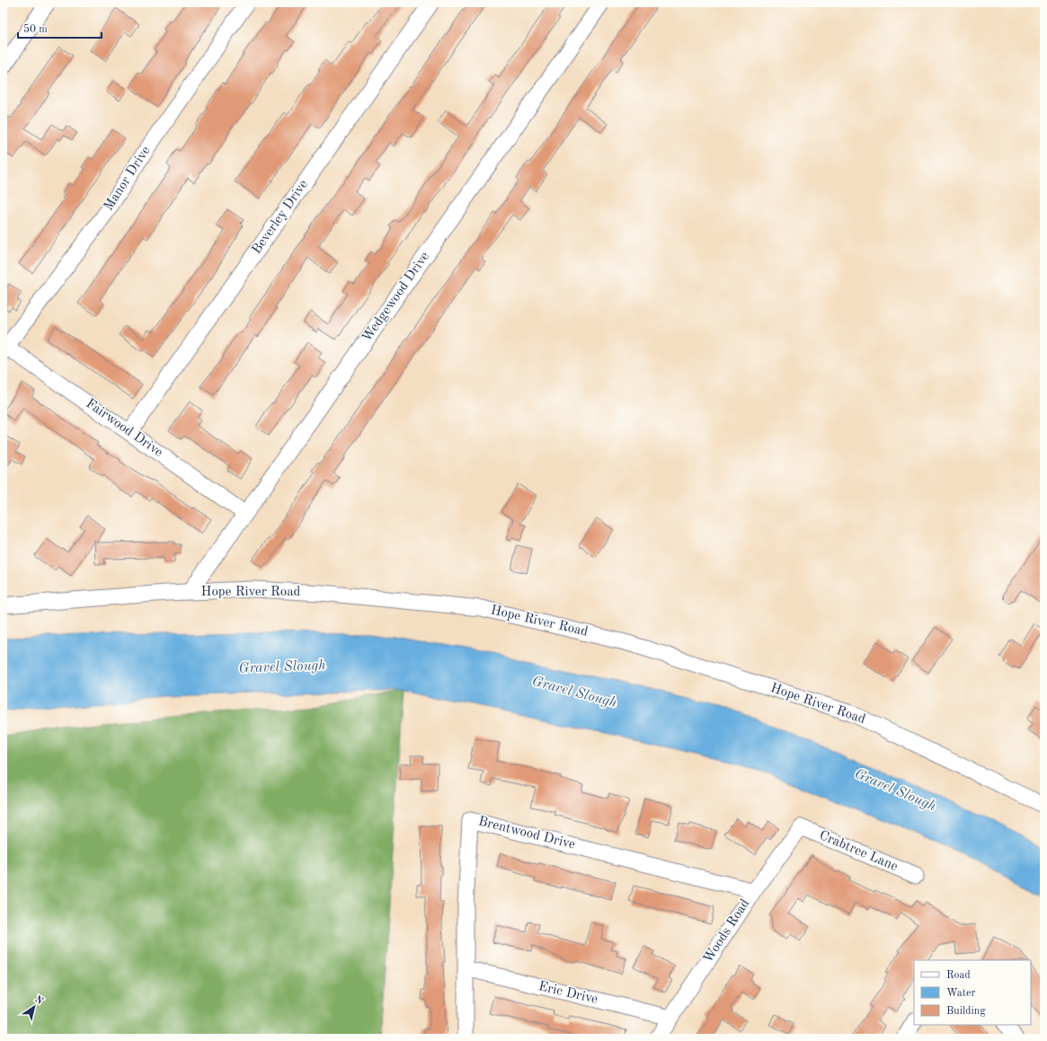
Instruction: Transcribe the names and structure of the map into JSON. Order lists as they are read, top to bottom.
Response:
{
  "streets": {
    "street": [
      "Manor Drive",
      "Beverley Drive",
      "Wedgewood Drive",
      "Fairwood Drive",
      "Hope River Road",
      "Brentwood Drive",
      "Crabtree Lane",
      "Woods Road",
      "Eric Drive"
    ]
  },
  "crossings": [
    ["Manor Drive", "Fairwood Drive"],
    ["Beverley Drive", "Fairwood Drive"],
    ["Wedgewood Drive", "Fairwood Drive"],
    ["Wedgewood Drive", "Hope River Road"],
    ["Brentwood Drive", "Woods Road"],
    ["Brentwood Drive", "Eric Drive"],
    ["Crabtree Lane", "Woods Road"],
    ["Woods Road", "Eric Drive"]
  ],
  "water": ["Gravel Slough"],
  "legend": ["Road", "Water", "Building"],
  "scale_bar": "50 m",
  "north": "top right"
}
